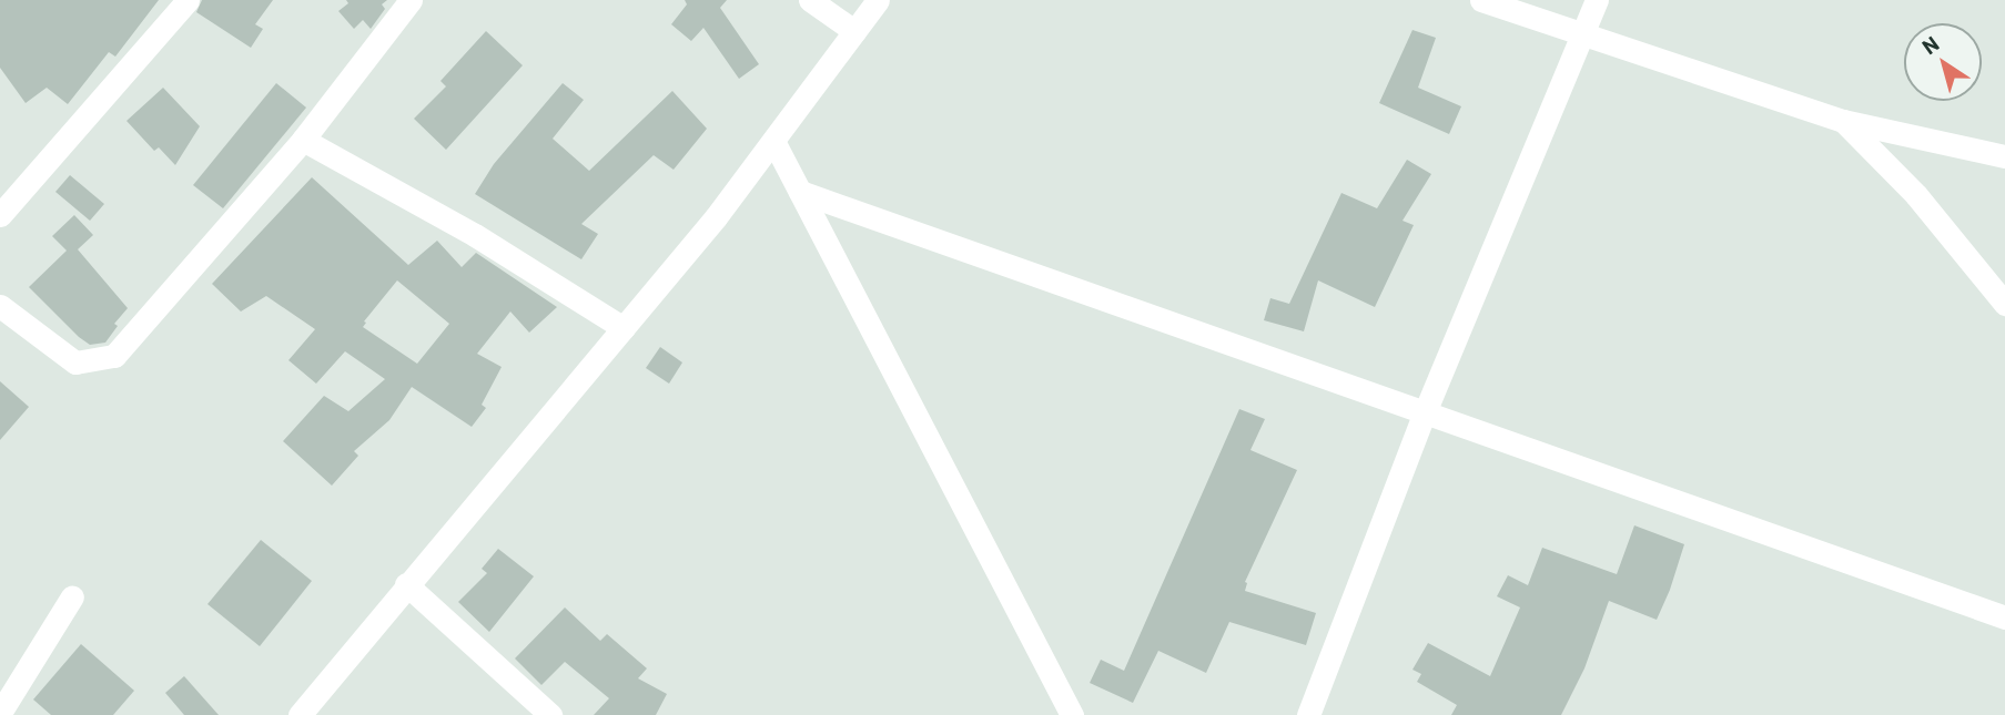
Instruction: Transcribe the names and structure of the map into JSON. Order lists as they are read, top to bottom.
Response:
{
  "north": "top left"
}
